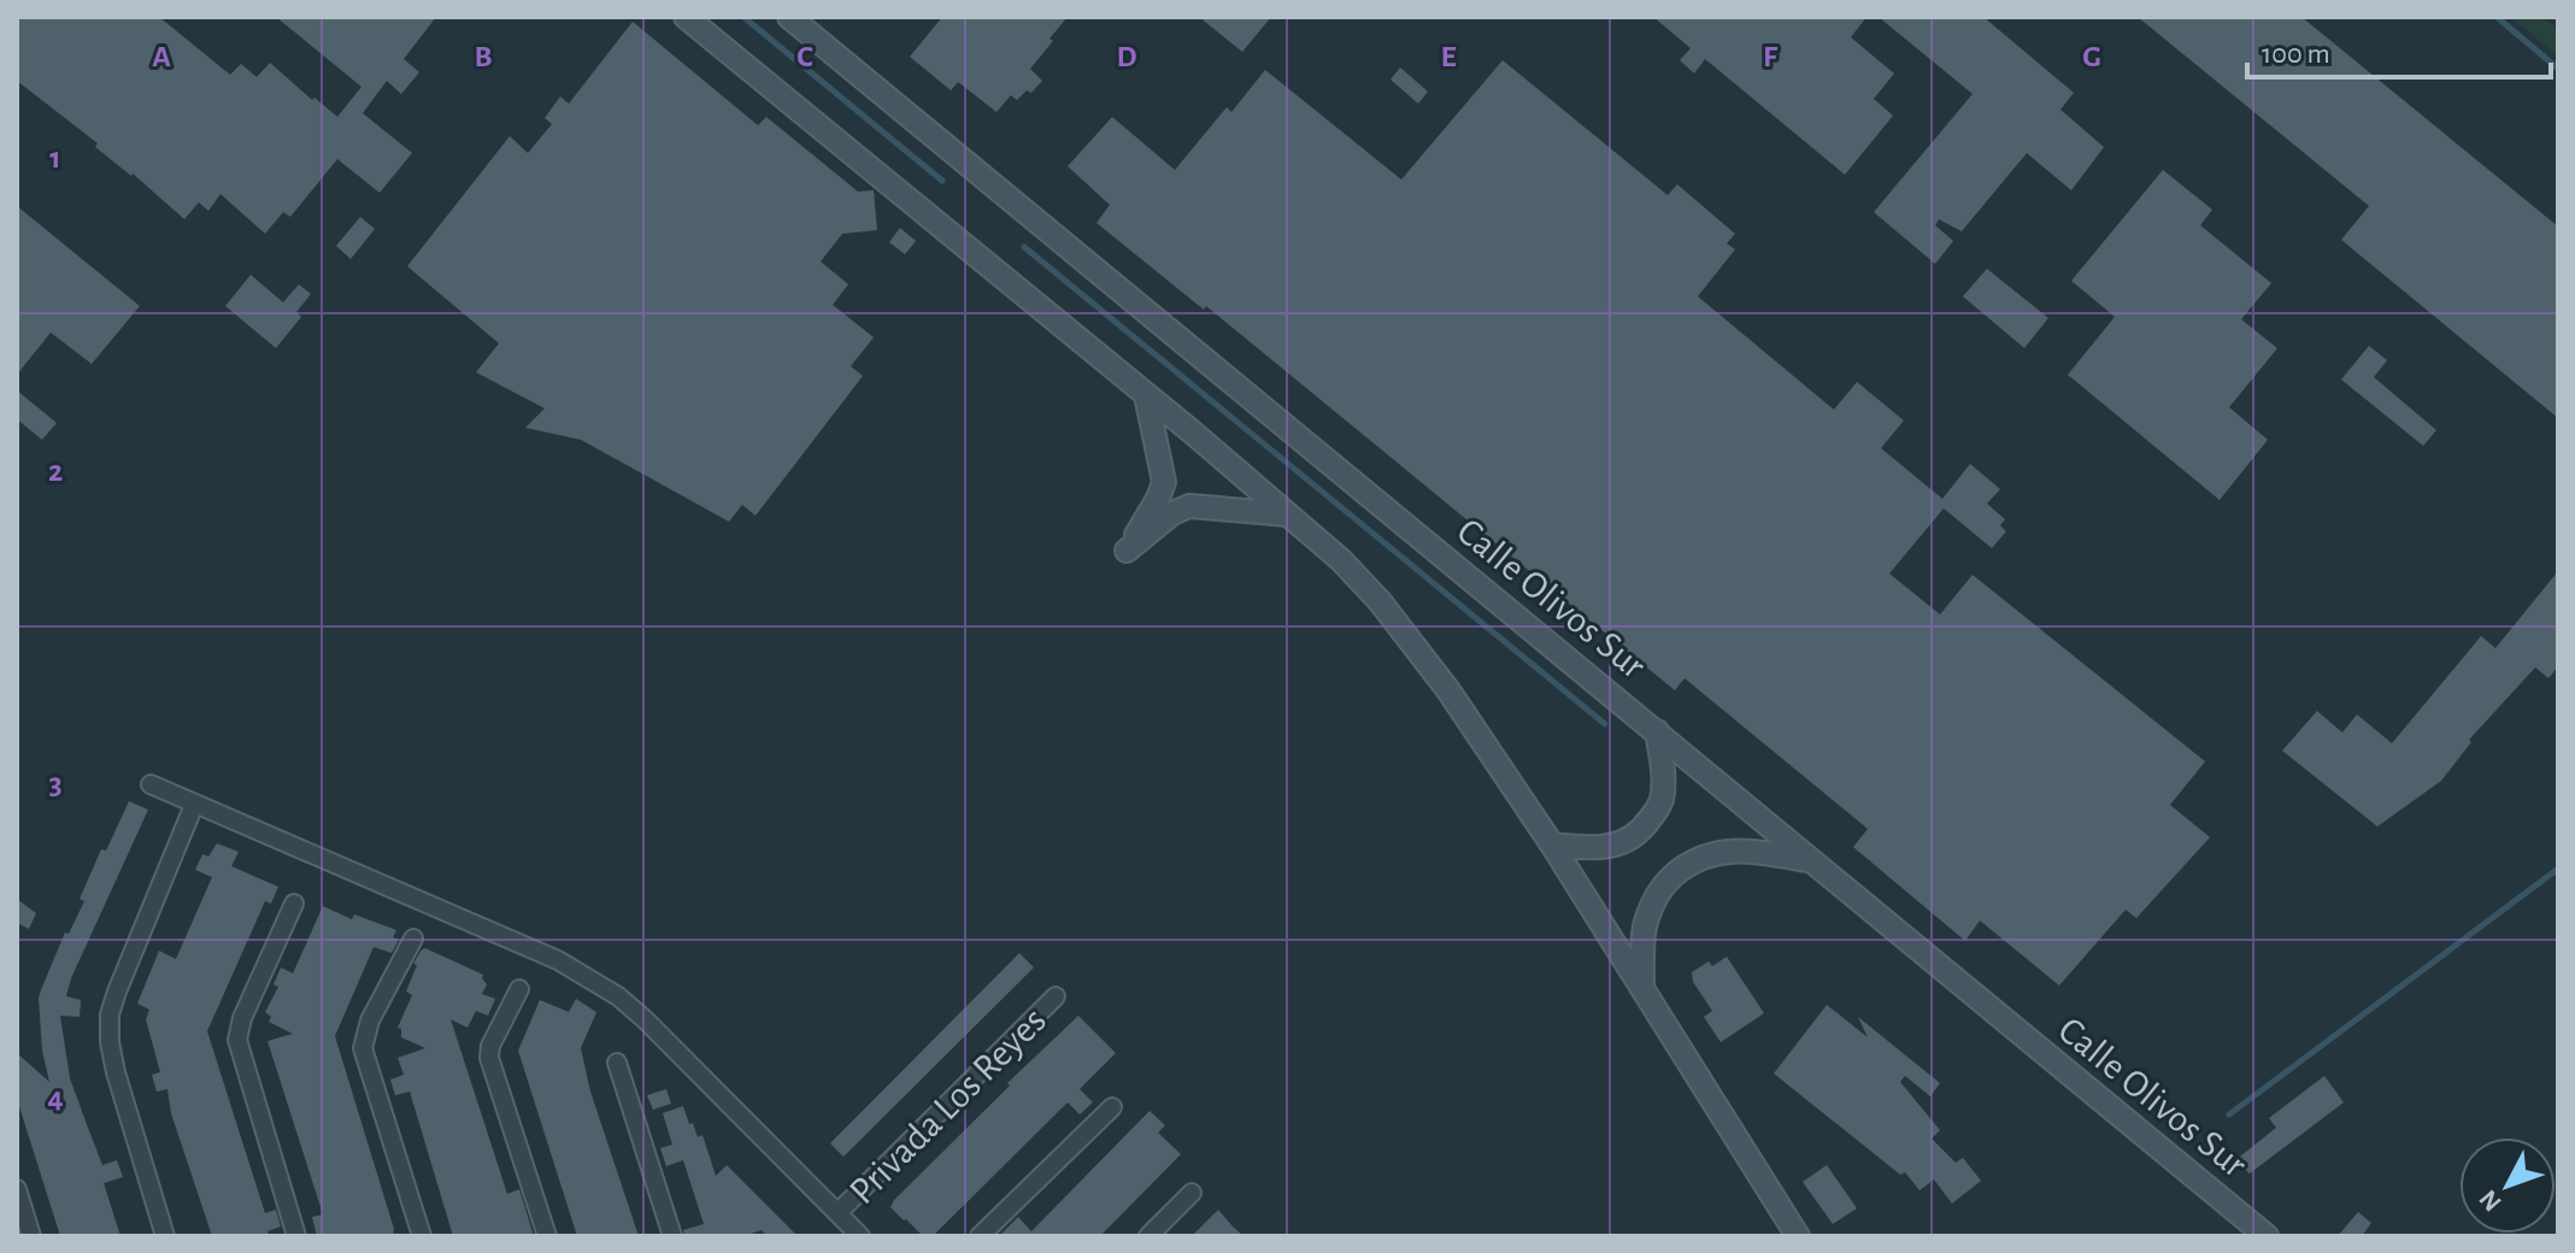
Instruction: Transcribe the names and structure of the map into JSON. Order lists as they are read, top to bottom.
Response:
{
  "streets": {
    "main road": ["Calle Olivos Sur"],
    "street": ["Privada Los Reyes"]
  },
  "scale_bar": "100 m",
  "north": "bottom left",
  "grid": {
    "columns": [
      "A",
      "B",
      "C",
      "D",
      "E",
      "F",
      "G"
    ],
    "rows": [
      "1",
      "2",
      "3",
      "4"
    ]
  }
}
